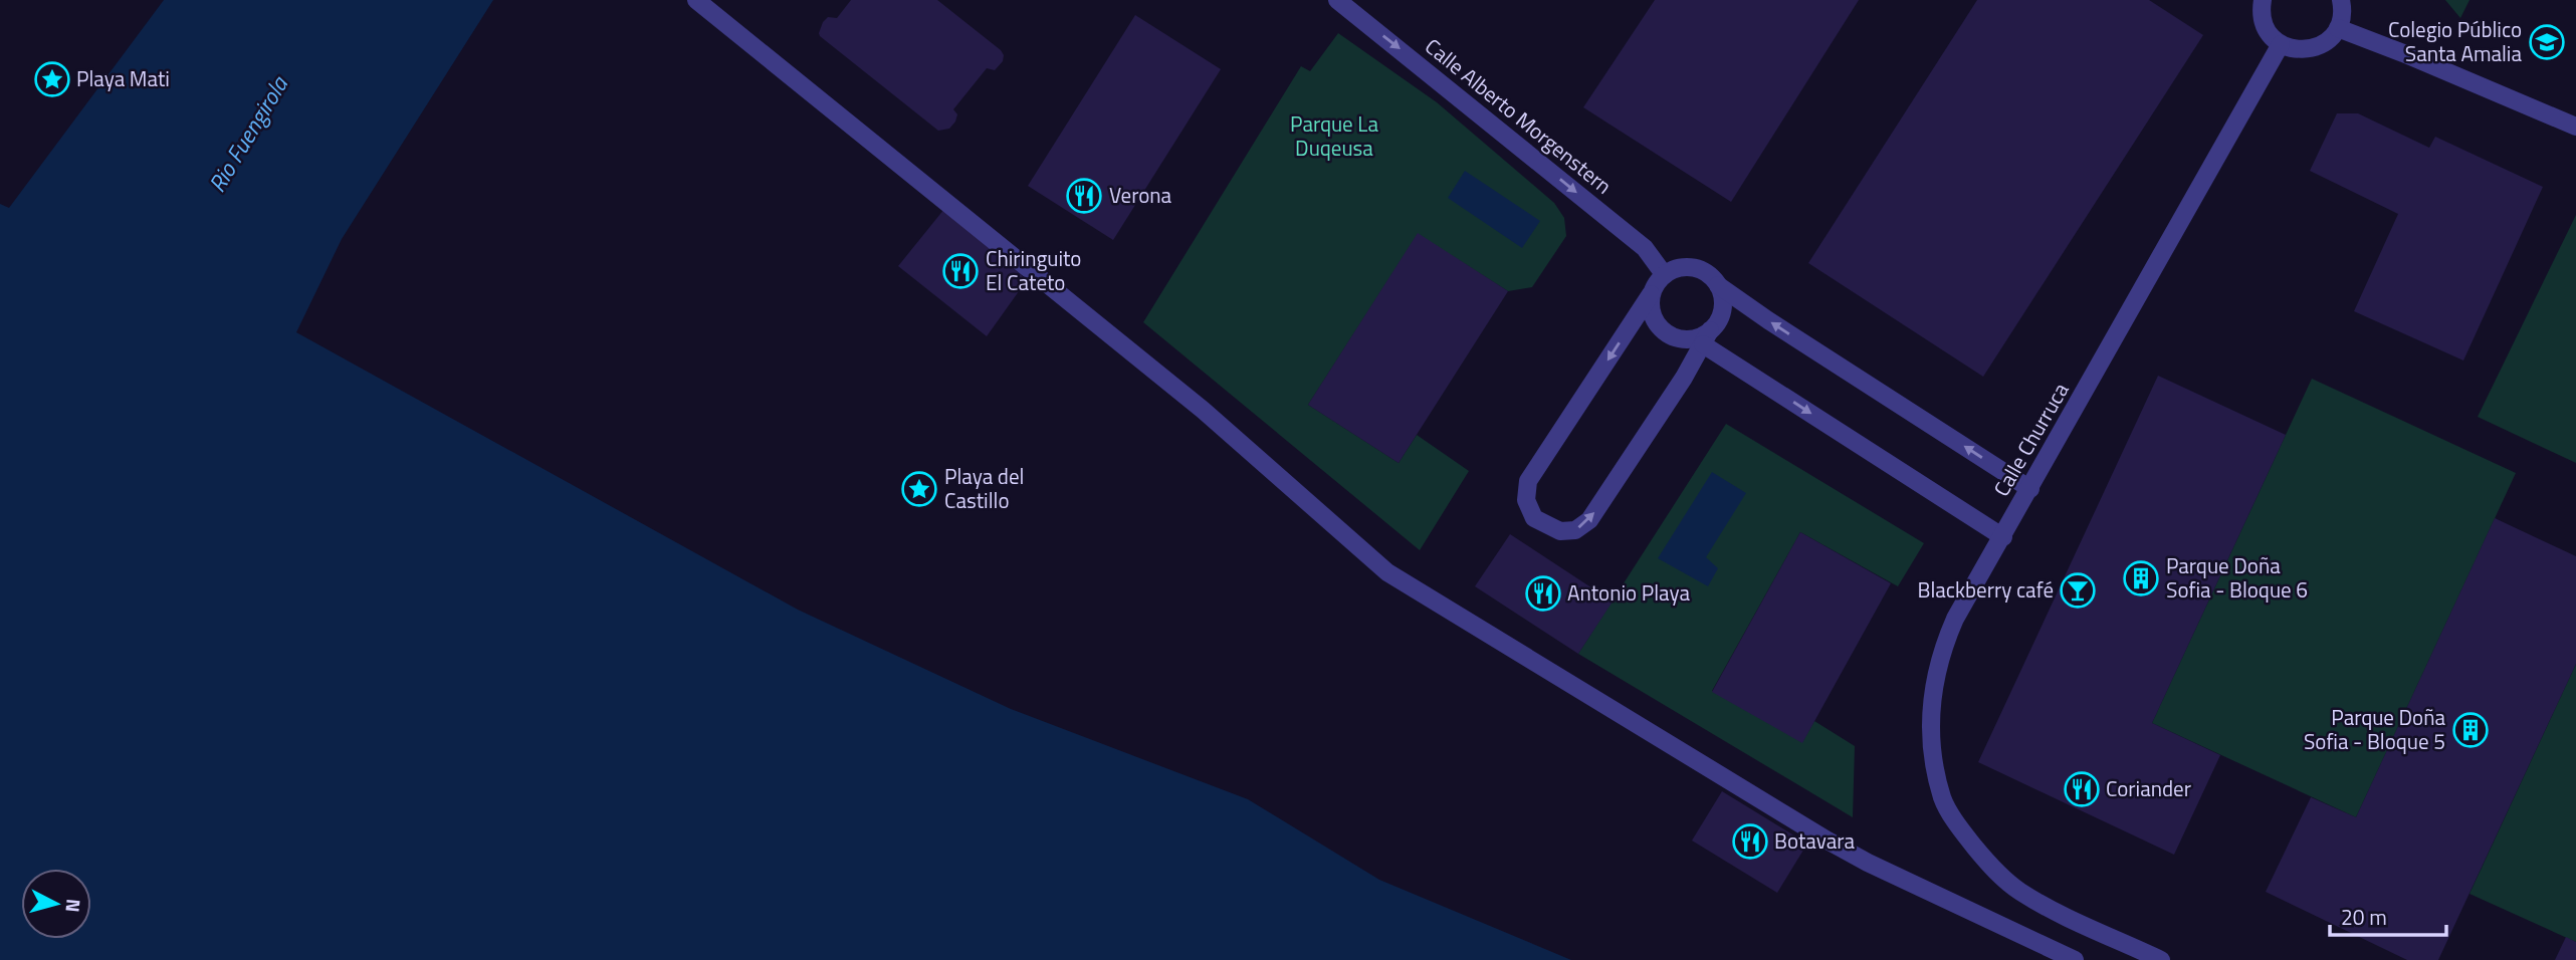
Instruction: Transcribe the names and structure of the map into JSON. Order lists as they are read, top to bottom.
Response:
{
  "streets": {
    "street": ["Calle Alberto Morgenstern", "Calle Churruca"]
  },
  "one_way": ["Calle Alberto Morgenstern"],
  "water": ["Rio Fuengirola"],
  "parks": ["Parque La Duqeusa"],
  "places": {
    "school or university": ["Colegio Público Santa Amalia"],
    "place": ["Playa Mati", "Playa del Castillo"],
    "restaurant": [
      "Verona",
      "Chiringuito El Cateto",
      "Antonio Playa",
      "Coriander",
      "Botavara"
    ],
    "building": ["Parque Doña Sofia - Bloque 6", "Parque Doña Sofia - Bloque 5"],
    "bar": ["Blackberry café"]
  },
  "scale_bar": "20 m",
  "north": "right"
}
